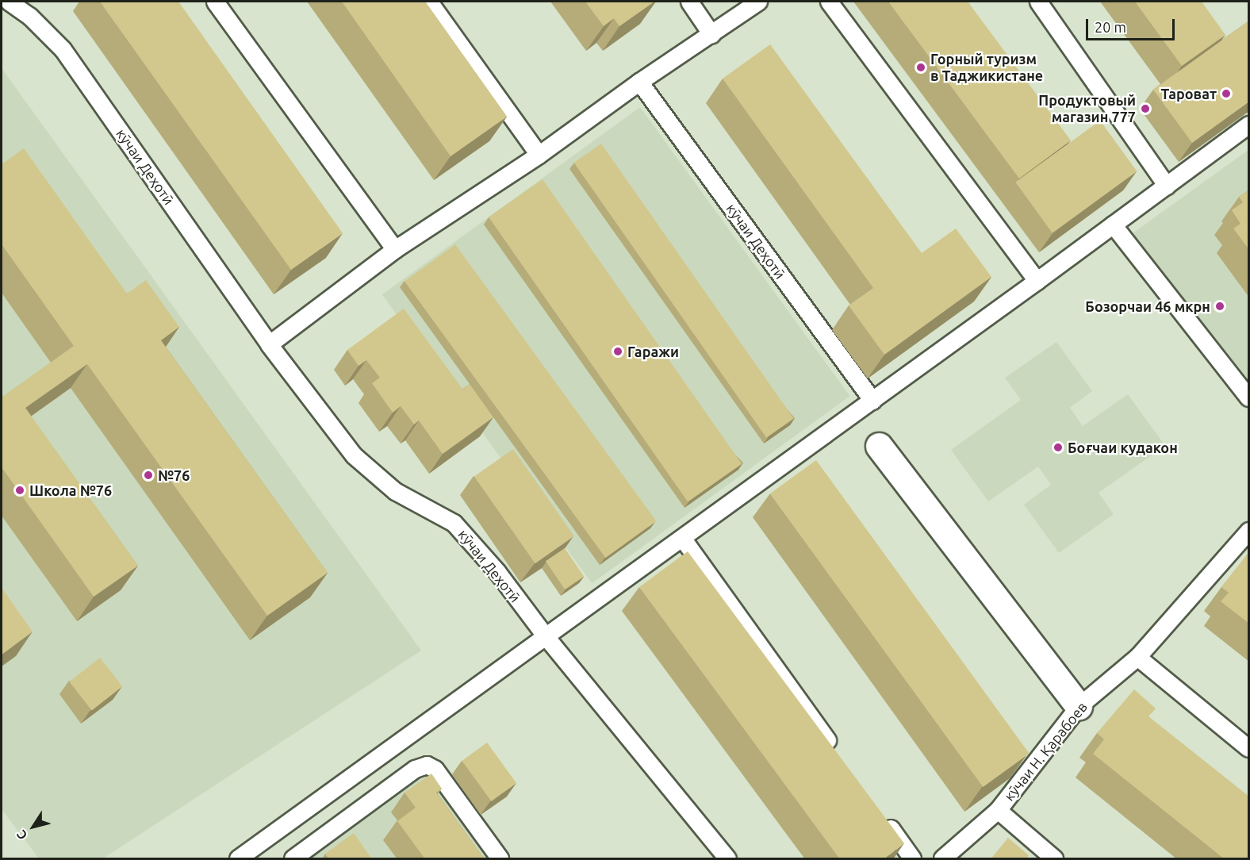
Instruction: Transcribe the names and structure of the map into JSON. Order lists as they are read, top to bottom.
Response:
{
  "streets": {
    "lane": ["кӯчаи Деҳотӣ", "кӯчаи Н. Қарабоев"]
  },
  "places": [
    "Горный туризм в Таджикистане",
    "Тароват",
    "Продуктовый магазин 777",
    "Бозорчаи 46 мкрн",
    "Гаражи",
    "Боғчаи кудакон",
    "№76",
    "Школа №76"
  ],
  "scale_bar": "20 m",
  "north": "bottom left"
}
